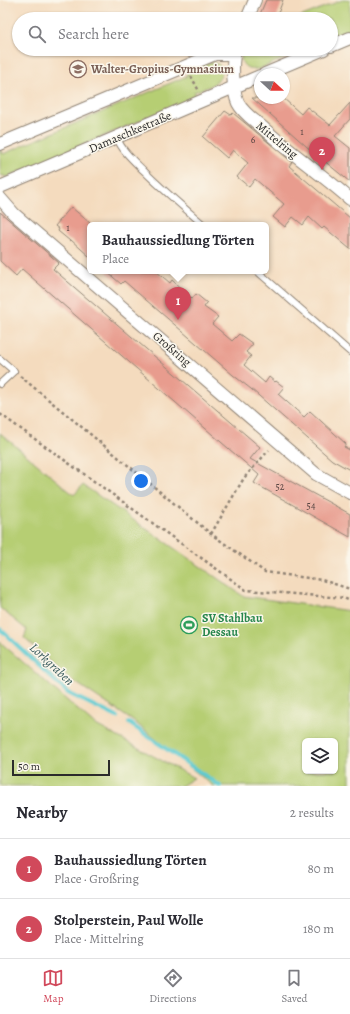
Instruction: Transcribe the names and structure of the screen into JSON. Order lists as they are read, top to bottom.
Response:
{
  "streets": {
    "street": ["Damaschkestraße", "Mittelring", "Großring"]
  },
  "crossings": [
    ["Damaschkestraße", "Mittelring"]
  ],
  "water": ["Lorkgraben"],
  "places": {
    "school or university": ["Walter-Gropius-Gymnasium"],
    "sports": ["SV Stahlbau Dessau"]
  },
  "house_numbers": [
    "1",
    "6",
    "1",
    "52",
    "54"
  ],
  "scale_bar": "50 m",
  "north": "right",
  "page": {
    "search": "Search here",
    "pins": ["2", "1"],
    "popup": ["Bauhaussiedlung Törten", "Place"],
    "scale": "50 m",
    "heading": ["Nearby", "2 results"],
    "list": [
      {
        "mark": "1",
        "name": "Bauhaussiedlung Törten",
        "note": "Place · Großring",
        "value": "80 m"
      },
      {
        "mark": "2",
        "name": "Stolperstein, Paul Wolle",
        "note": "Place · Mittelring",
        "value": "180 m"
      }
    ],
    "nav": ["Map", "Directions", "Saved"]
  }
}
